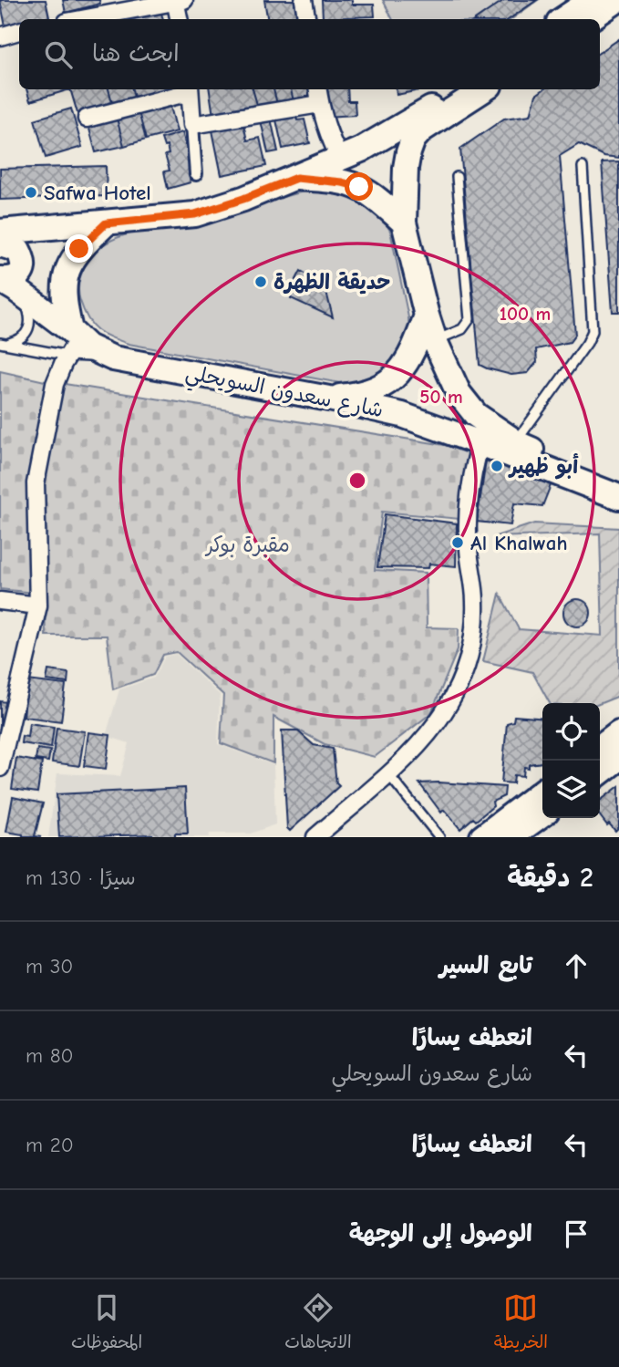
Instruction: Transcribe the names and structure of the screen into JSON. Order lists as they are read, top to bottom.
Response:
{
  "streets": {
    "main road": ["شارع سعدون السويحلي"]
  },
  "parks": ["مقبرة بوكر"],
  "places": [
    "Safwa Hotel",
    "حديقة الظهرة",
    "أبو ظهير",
    "Al Khalwah"
  ],
  "page": {
    "search": "ابحث هنا",
    "heading": ["2 دقيقة", "سيرًا · 130 m"],
    "list": [
      ["تابع السير", "30 m"],
      ["انعطف يسارًا", "شارع سعدون السويحلي", "80 m"],
      ["انعطف يسارًا", "20 m"],
      "الوصول إلى الوجهة"
    ],
    "nav": ["الخريطة", "الاتجاهات", "المحفوظات"]
  },
  "rings": ["100 m", "50 m"]
}
